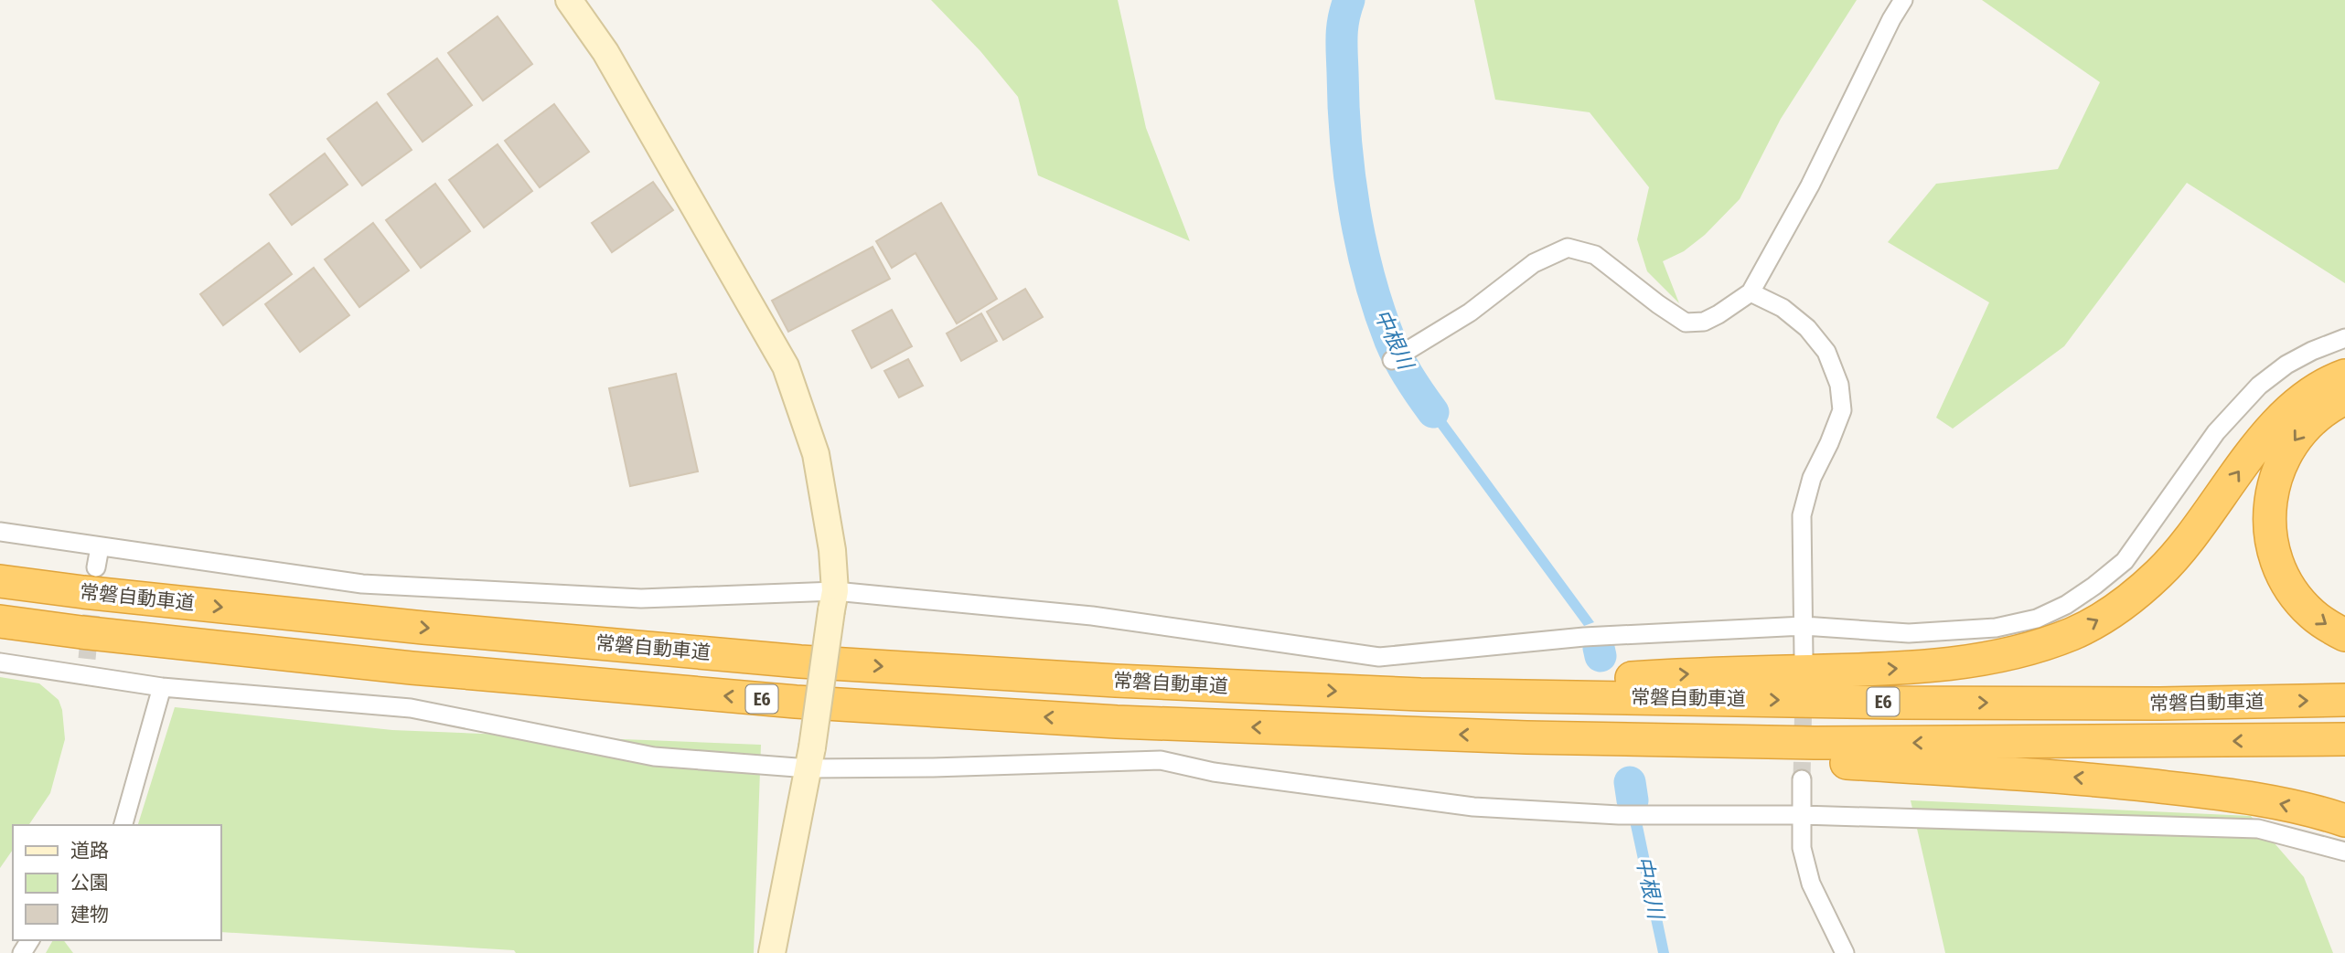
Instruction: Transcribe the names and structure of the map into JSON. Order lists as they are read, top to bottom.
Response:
{
  "streets": {
    "highway": ["常磐自動車道", "E6"]
  },
  "water": ["中根川"],
  "legend": ["道路", "公園", "建物"]
}
